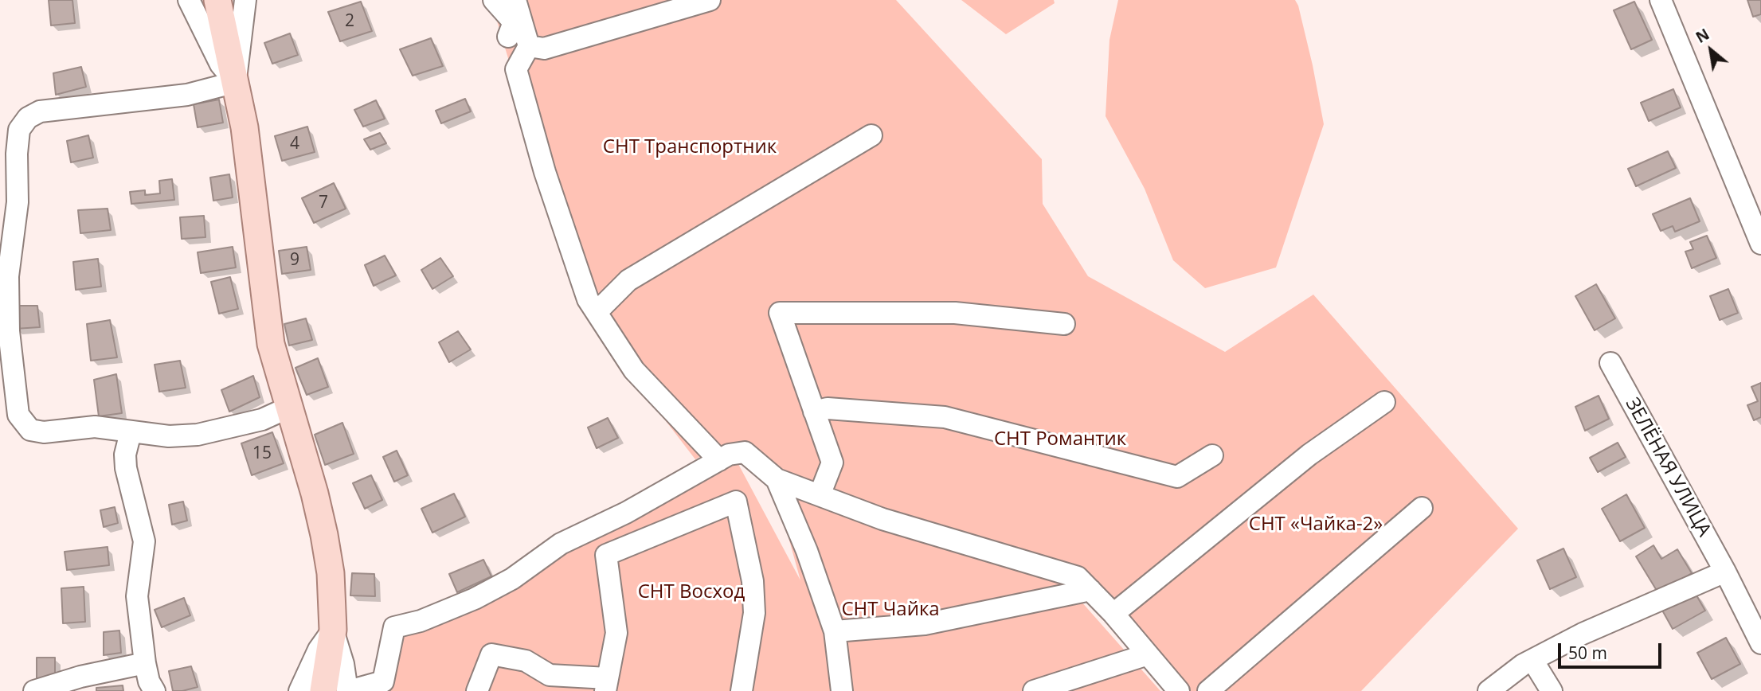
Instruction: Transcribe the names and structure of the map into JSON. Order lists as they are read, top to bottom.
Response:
{
  "streets": {
    "street": ["ЗЕЛЁНАЯ УЛИЦА"]
  },
  "parks": [
    "СНТ Транспортник",
    "СНТ Романтик",
    "СНТ «Чайка-2»",
    "СНТ Восход",
    "СНТ Чайка"
  ],
  "house_numbers": [
    "2",
    "4",
    "7",
    "9",
    "15"
  ],
  "scale_bar": "50 m",
  "north": "top left"
}
